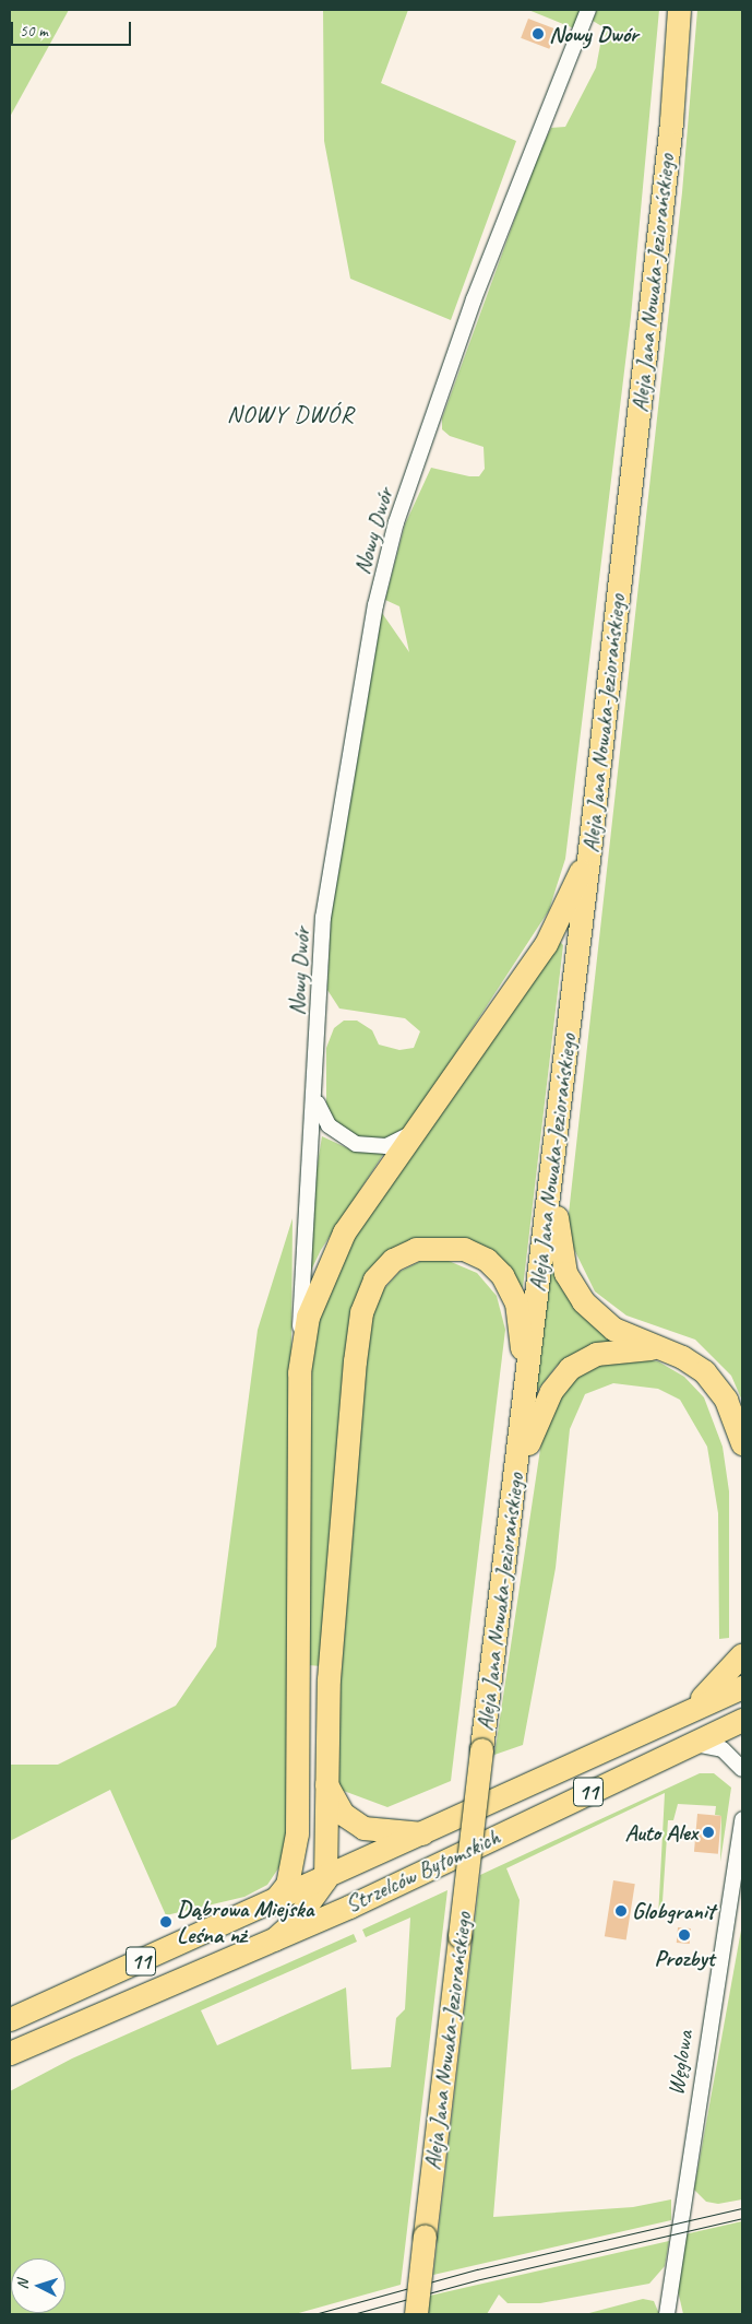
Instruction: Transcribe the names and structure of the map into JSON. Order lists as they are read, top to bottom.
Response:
{
  "streets": {
    "main road": ["Aleja Jana Nowaka-Jeziorańskiego", "11", "Strzelców Bytomskich"],
    "street": ["Nowy Dwór", "Węglowa"]
  },
  "districts": ["NOWY DWÓR"],
  "places": [
    "Nowy Dwór",
    "Auto Alex",
    "Globgranit",
    "Dąbrowa Miejska Leśna nż",
    "Prozbyt"
  ],
  "scale_bar": "50 m",
  "north": "left"
}
